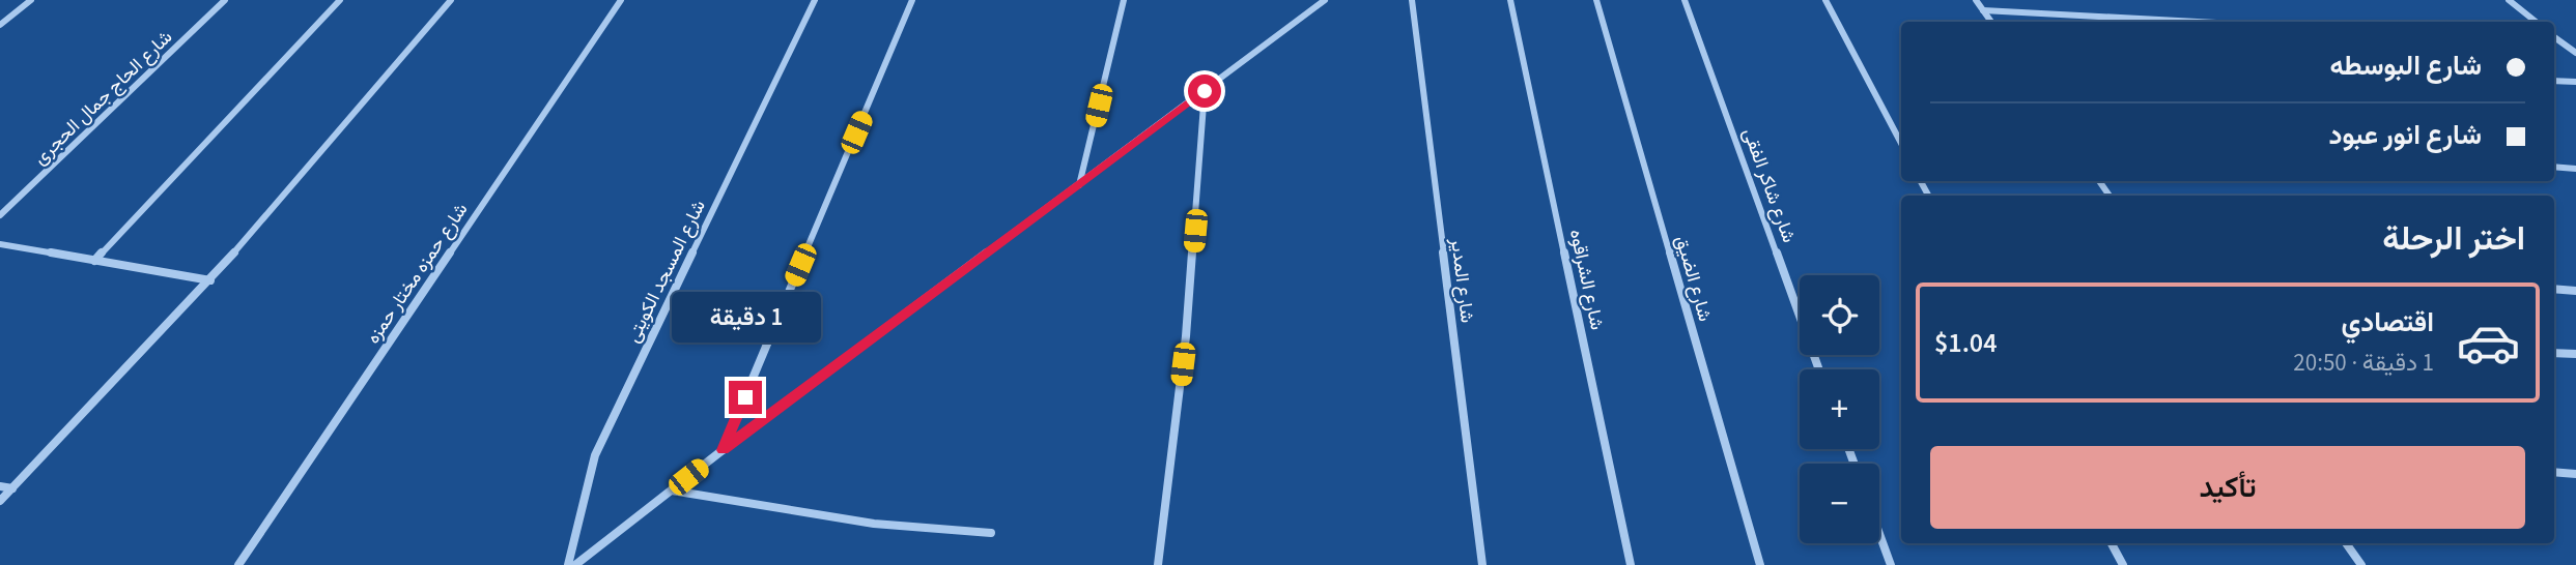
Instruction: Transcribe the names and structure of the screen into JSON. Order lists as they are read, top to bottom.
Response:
{
  "streets": {
    "street": [
      "شارع الحاج جمال الحجرى",
      "شارع شاكر الفقى",
      "شارع المسجد الكويتى",
      "شارع حمزه مختار حمزه",
      "شارع الضيق",
      "شارع الشراقوه",
      "شارع المدير"
    ]
  },
  "page": {
    "banner": ["شارع البوسطه", "شارع انور عبود"],
    "heading": "اختر الرحلة",
    "map_buttons": ["+", "−"],
    "list": [
      {
        "name": "اقتصادي",
        "note": "1 دقيقة · 20:50",
        "value": "$1.04"
      }
    ],
    "bubble": "1 دقيقة",
    "buttons": "تأكيد"
  }
}
